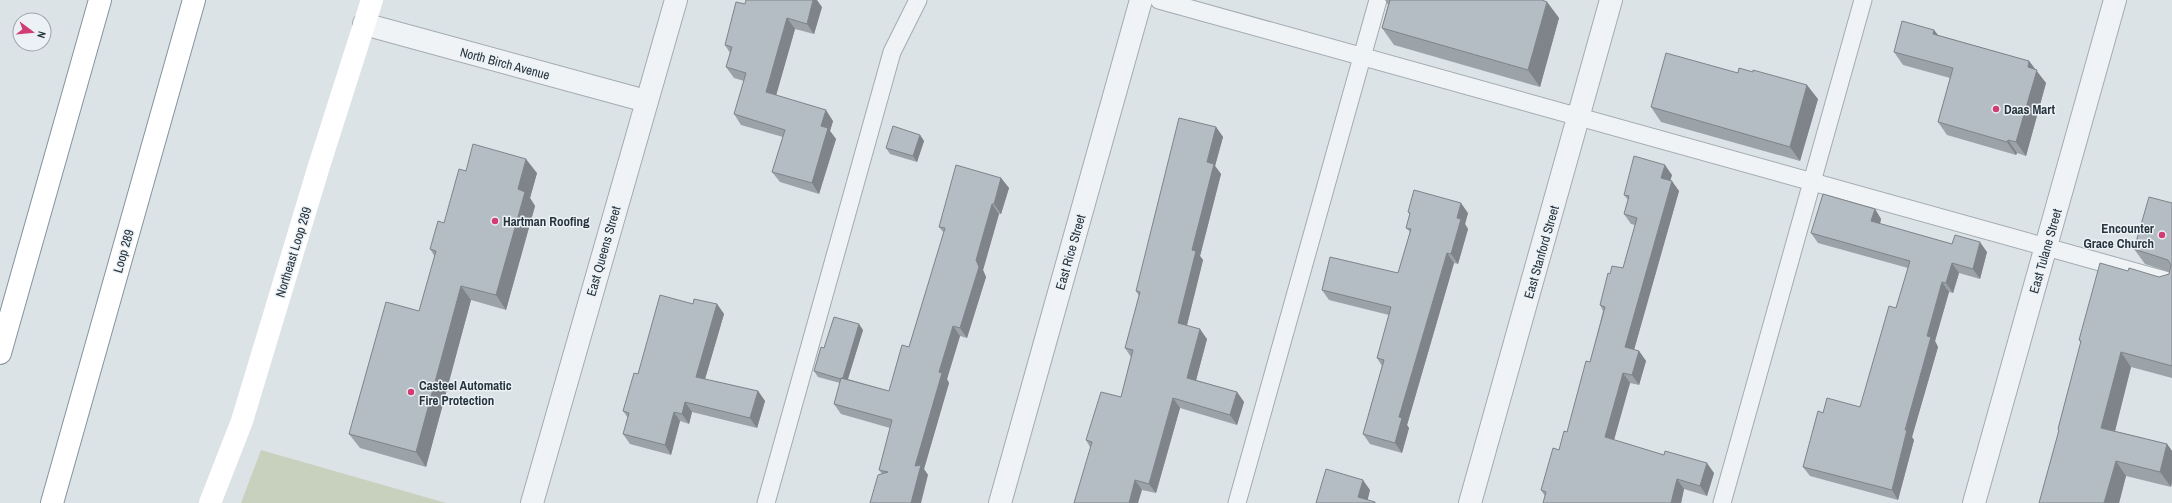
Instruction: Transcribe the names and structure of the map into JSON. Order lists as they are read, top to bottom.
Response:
{
  "streets": {
    "main road": ["Loop 289", "Northeast Loop 289"],
    "street": [
      "North Birch Avenue",
      "East Queens Street",
      "East Tulane Street",
      "East Rice Street",
      "East Stanford Street"
    ]
  },
  "crossings": [
    ["North Birch Avenue", "East Queens Street"],
    ["North Birch Avenue", "Northeast Loop 289"]
  ],
  "places": [
    "Daas Mart",
    "Hartman Roofing",
    "Encounter Grace Church",
    "Casteel Automatic Fire Protection"
  ],
  "north": "right"
}
